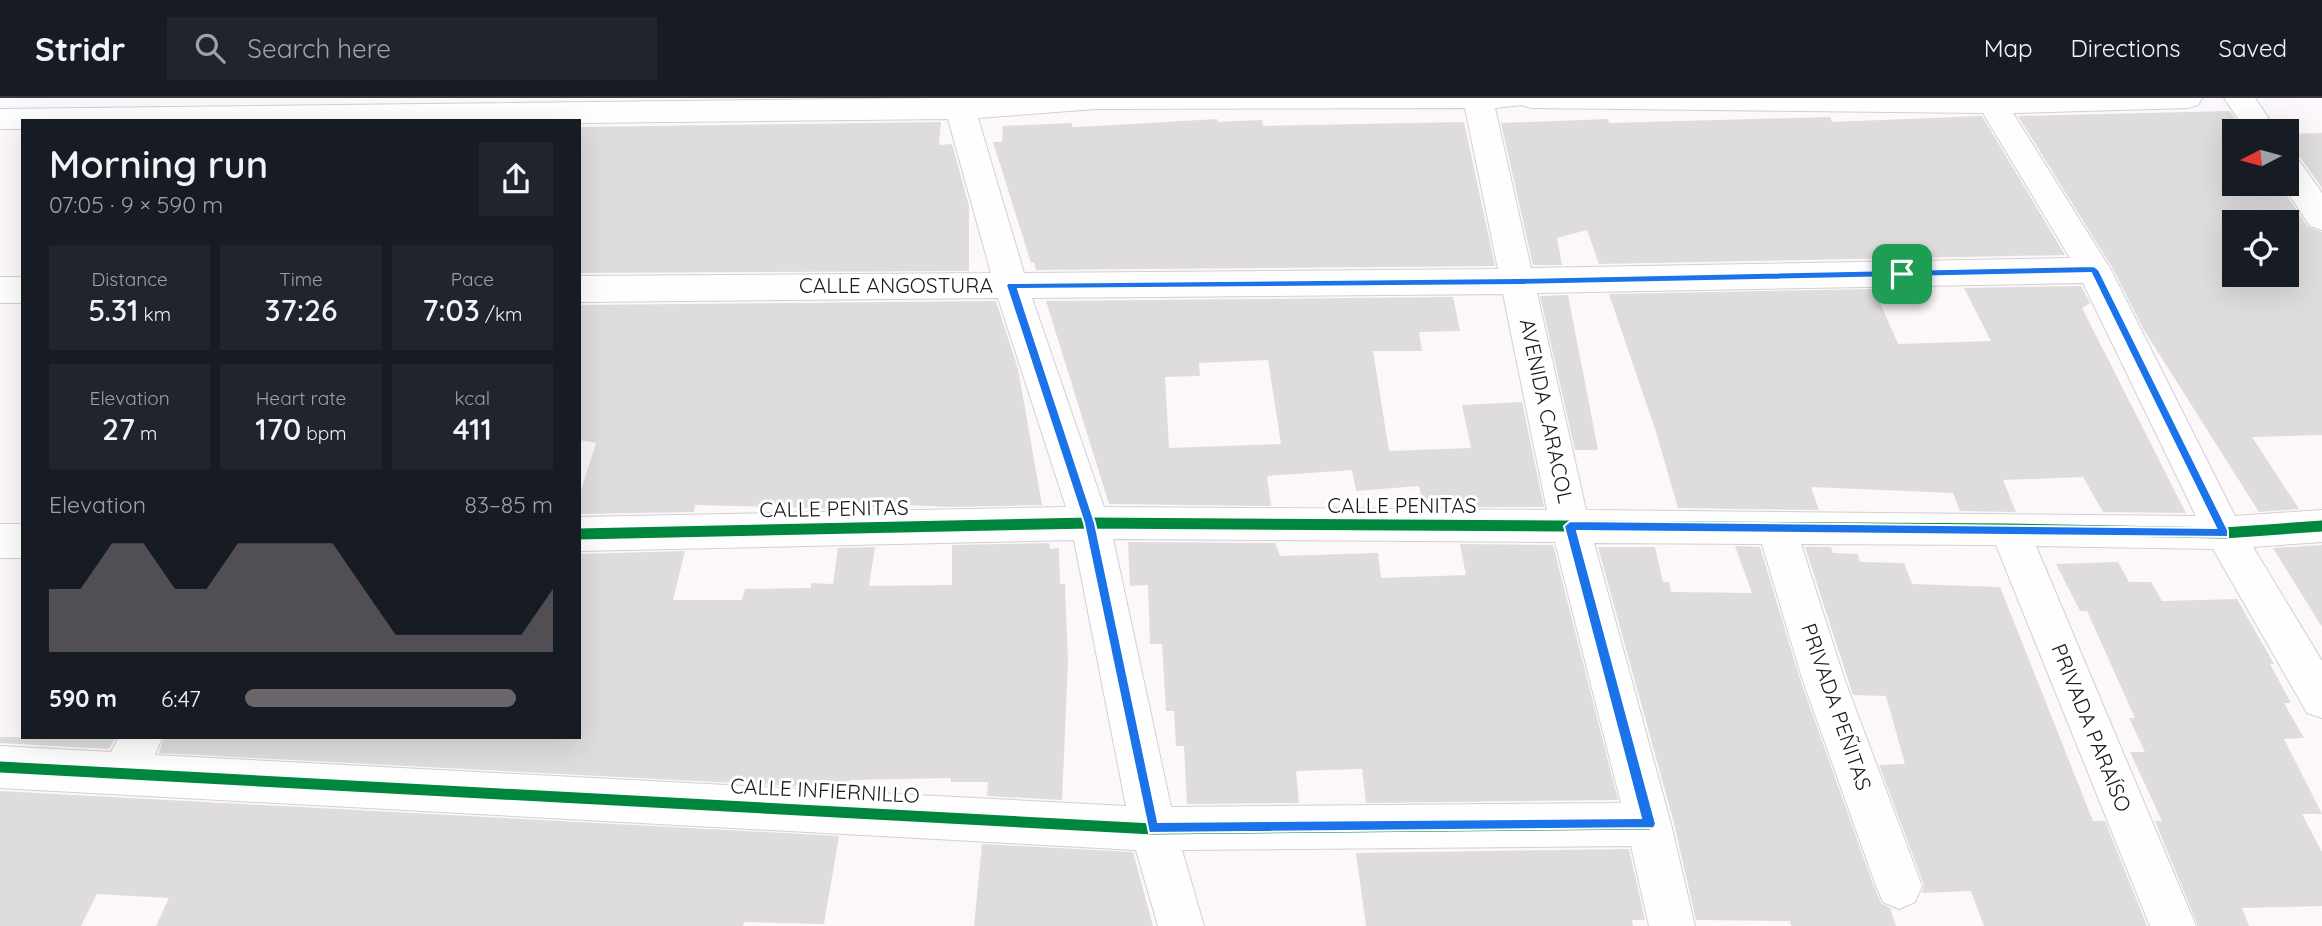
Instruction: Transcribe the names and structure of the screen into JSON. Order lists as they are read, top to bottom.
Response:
{
  "streets": {
    "street": [
      "CALLE ANGOSTURA",
      "AVENIDA CARACOL",
      "CALLE PENITAS",
      "PRIVADA PEÑITAS",
      "PRIVADA PARAÍSO",
      "CALLE INFIERNILLO"
    ]
  },
  "crossings": [
    ["CALLE ANGOSTURA", "AVENIDA CARACOL"],
    ["AVENIDA CARACOL", "CALLE PENITAS"],
    ["AVENIDA CARACOL", "CALLE INFIERNILLO"],
    ["CALLE PENITAS", "PRIVADA PEÑITAS"],
    ["CALLE PENITAS", "PRIVADA PARAÍSO"]
  ],
  "north": "left",
  "page": {
    "header": "Stridr",
    "search": "Search here",
    "nav": ["Map", "Directions", "Saved"],
    "heading": ["Morning run", "07:05 · 9 × 590 m"],
    "stats": [
      ["Distance", "5.31 km"],
      ["Time", "37:26"],
      ["Pace", "7:03 /km"],
      ["Elevation", "27 m"],
      ["Heart rate", "170 bpm"],
      ["kcal", "411"]
    ],
    "chart": ["Elevation", "83–85 m"],
    "list": [
      {
        "name": "590 m",
        "note": "6:47"
      }
    ]
  }
}
